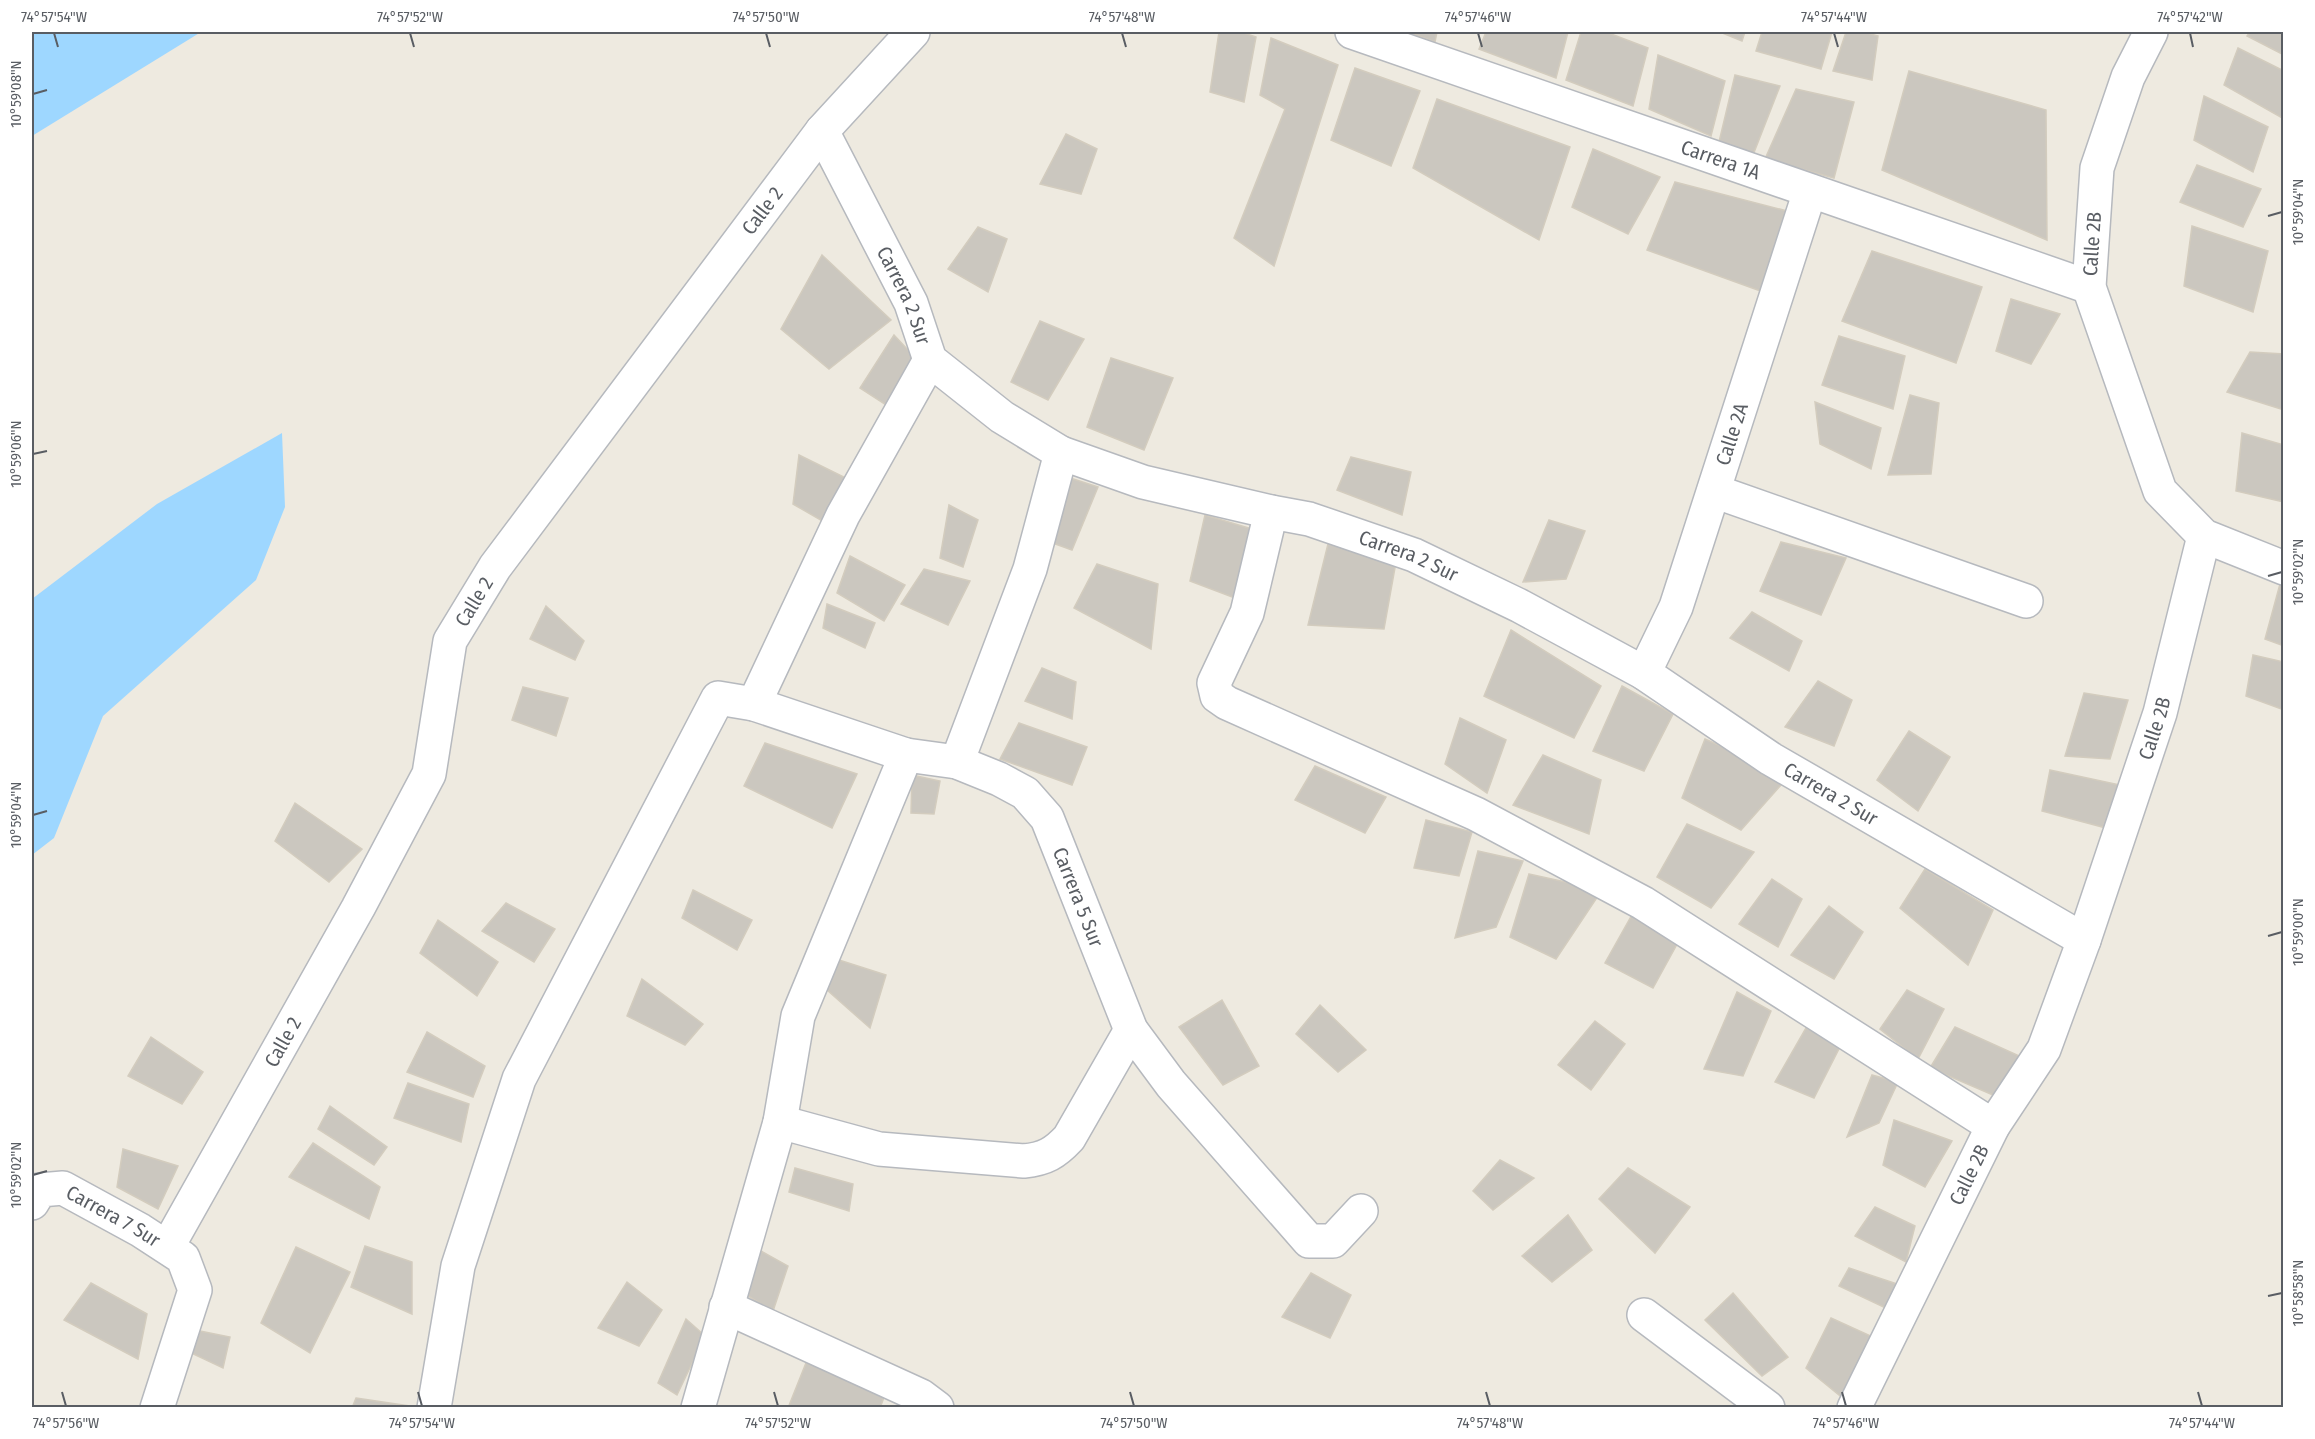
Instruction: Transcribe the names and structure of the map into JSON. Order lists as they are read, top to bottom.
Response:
{
  "streets": {
    "street": [
      "Carrera 1A",
      "Calle 2",
      "Calle 2B",
      "Carrera 2 Sur",
      "Calle 2A",
      "Carrera 5 Sur",
      "Carrera 7 Sur"
    ]
  },
  "crossings": [
    ["Carrera 1A", "Calle 2B"],
    ["Carrera 1A", "Calle 2A"],
    ["Calle 2", "Carrera 2 Sur"],
    ["Calle 2", "Carrera 7 Sur"],
    ["Calle 2B", "Carrera 2 Sur"],
    ["Carrera 2 Sur", "Calle 2A"]
  ],
  "coordinates": [
    "74°57'54\"W",
    "74°57'52\"W",
    "74°57'50\"W",
    "74°57'48\"W",
    "74°57'46\"W",
    "74°57'44\"W",
    "74°57'42\"W",
    "10°59'08\"N",
    "10°59'04\"N",
    "10°59'06\"N",
    "10°59'02\"N",
    "10°59'00\"N",
    "10°58'58\"N",
    "74°57'56\"W"
  ]
}
